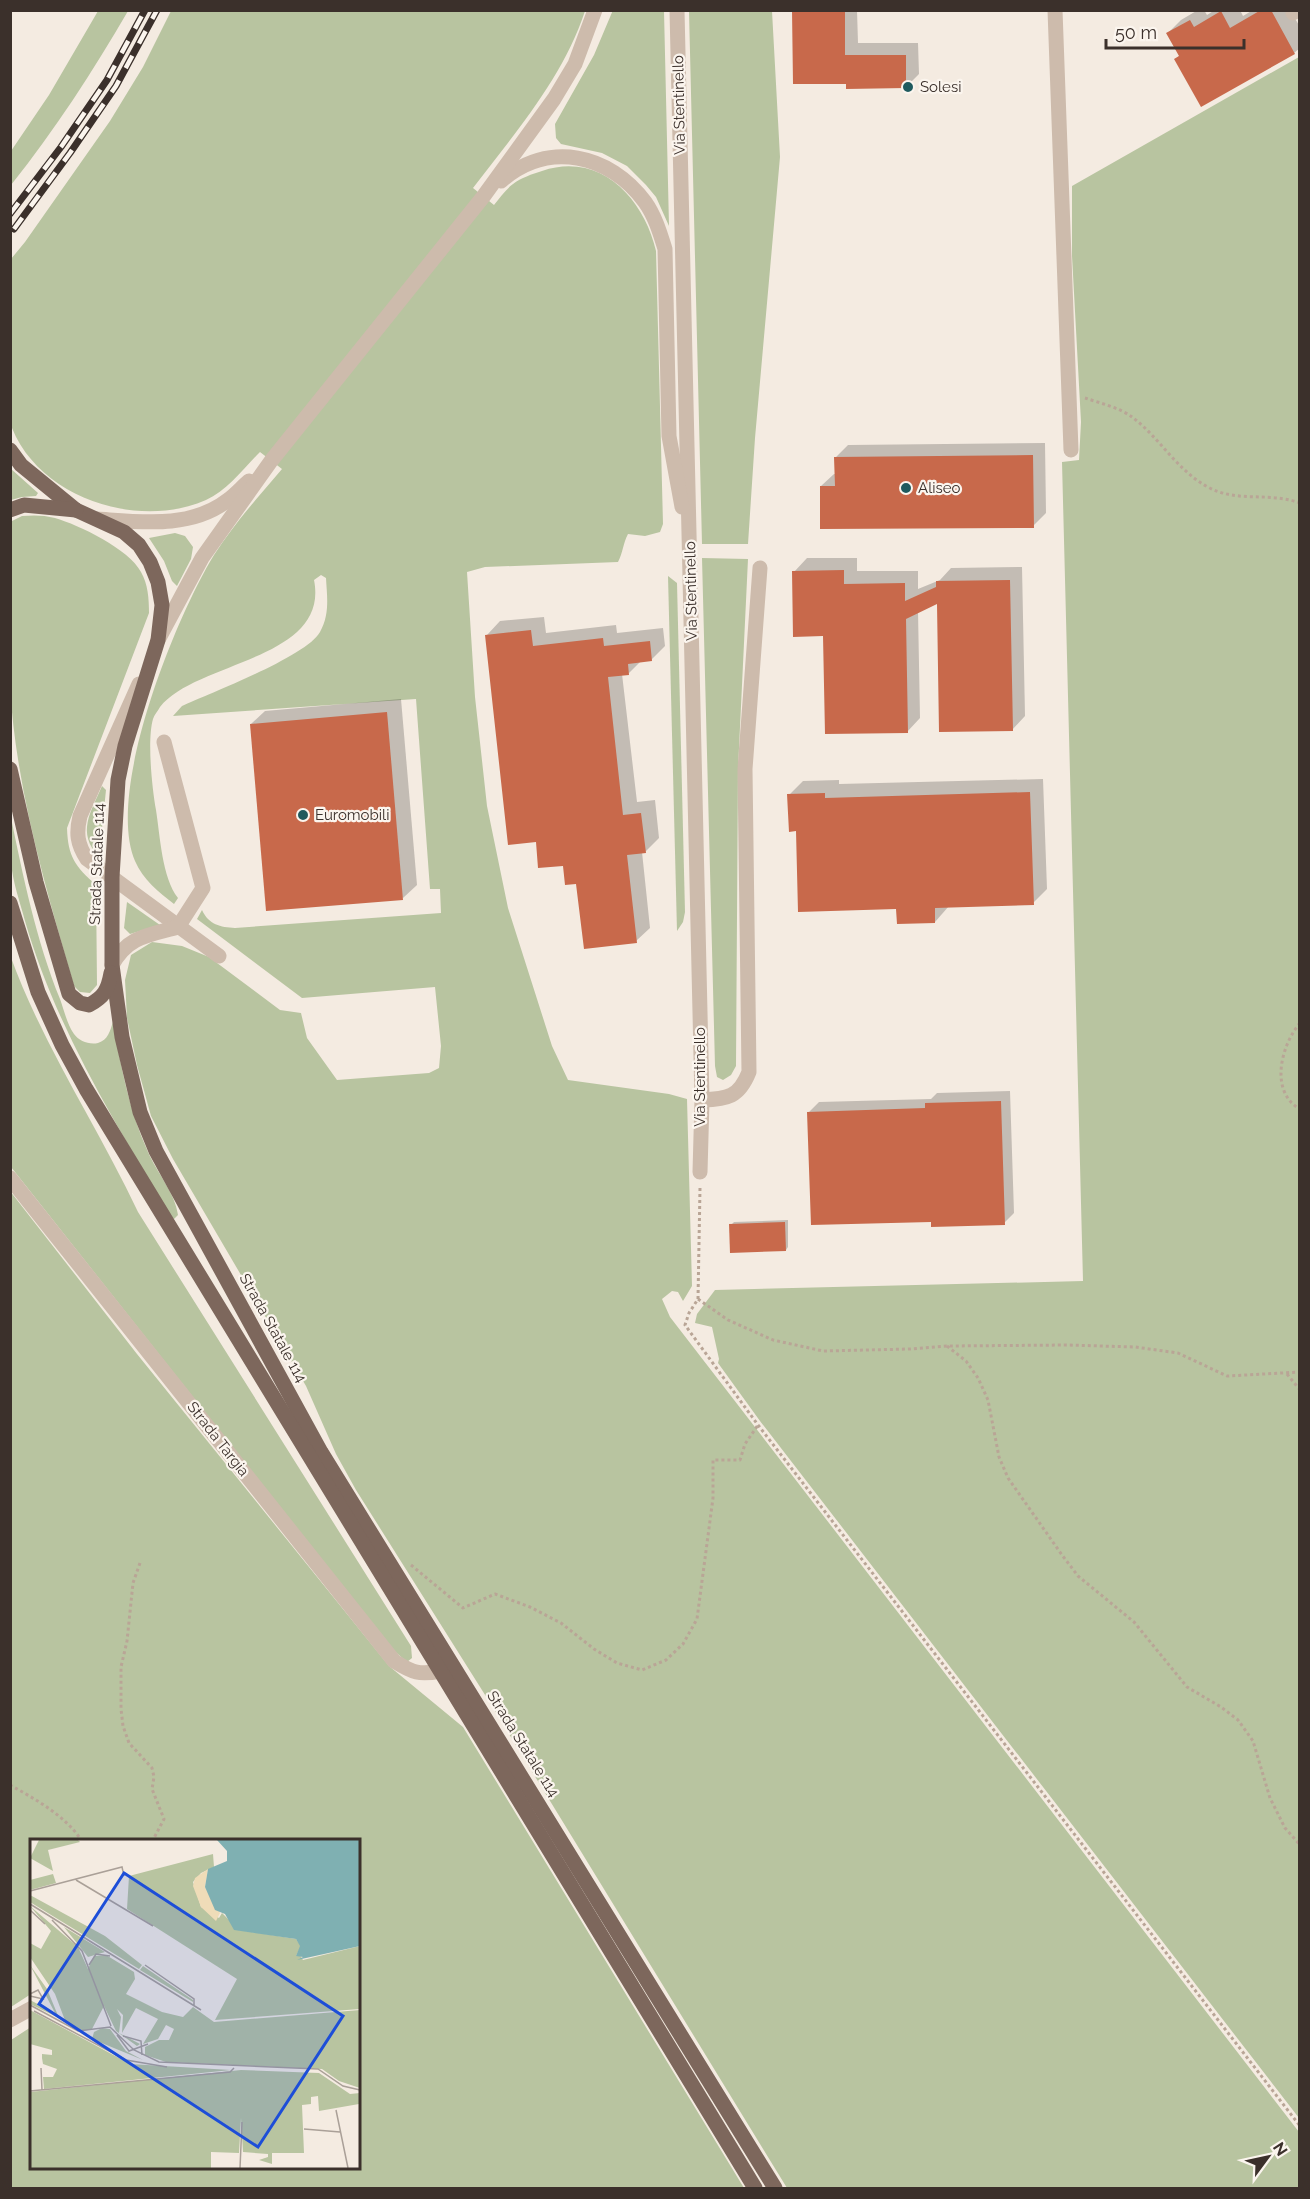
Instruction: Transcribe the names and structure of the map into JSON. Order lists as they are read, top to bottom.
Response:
{
  "streets": {
    "main road": ["Strada Statale 114"],
    "street": ["Via Stentinello", "Strada Targia"]
  },
  "crossings": [
    ["Strada Statale 114", "Strada Targia"]
  ],
  "places": ["Solesi", "Aliseo", "Euromobili"],
  "scale_bar": "50 m",
  "north": "top right"
}
